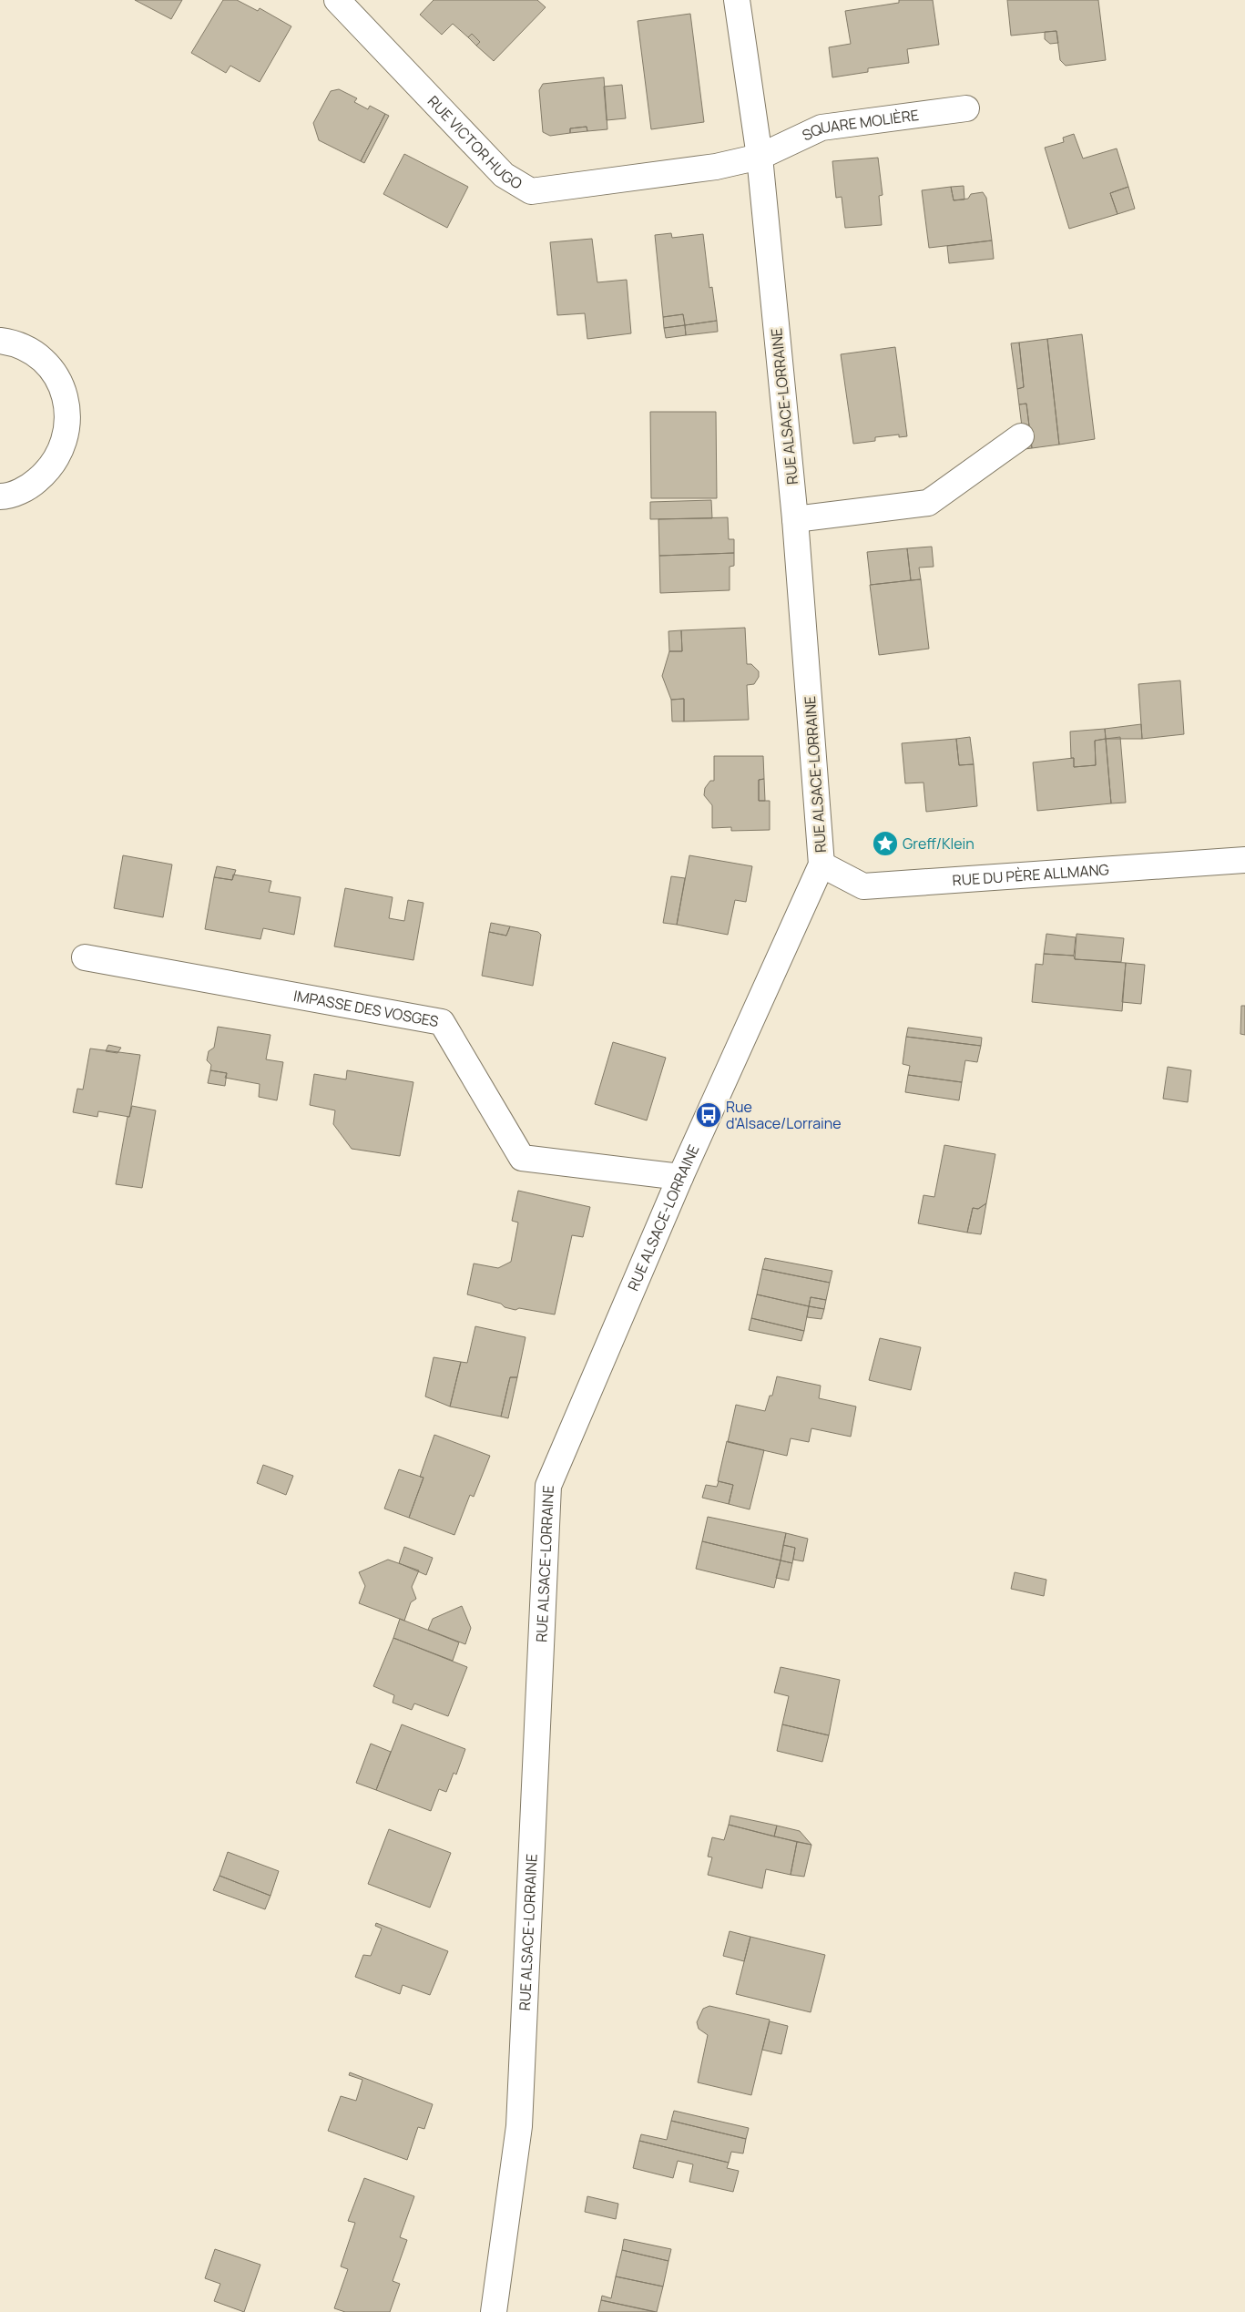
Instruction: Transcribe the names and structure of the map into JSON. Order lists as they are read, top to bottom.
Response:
{
  "streets": {
    "street": [
      "SQUARE MOLIÈRE",
      "RUE VICTOR HUGO",
      "RUE ALSACE-LORRAINE",
      "RUE DU PÈRE ALLMANG",
      "IMPASSE DES VOSGES"
    ]
  },
  "crossings": [
    ["SQUARE MOLIÈRE", "RUE VICTOR HUGO"],
    ["SQUARE MOLIÈRE", "RUE ALSACE-LORRAINE"],
    ["RUE VICTOR HUGO", "RUE ALSACE-LORRAINE"],
    ["RUE ALSACE-LORRAINE", "RUE DU PÈRE ALLMANG"],
    ["RUE ALSACE-LORRAINE", "IMPASSE DES VOSGES"]
  ],
  "places": {
    "place": ["Greff/Klein"],
    "bus stop": ["Rue d'Alsace/Lorraine"]
  }
}
